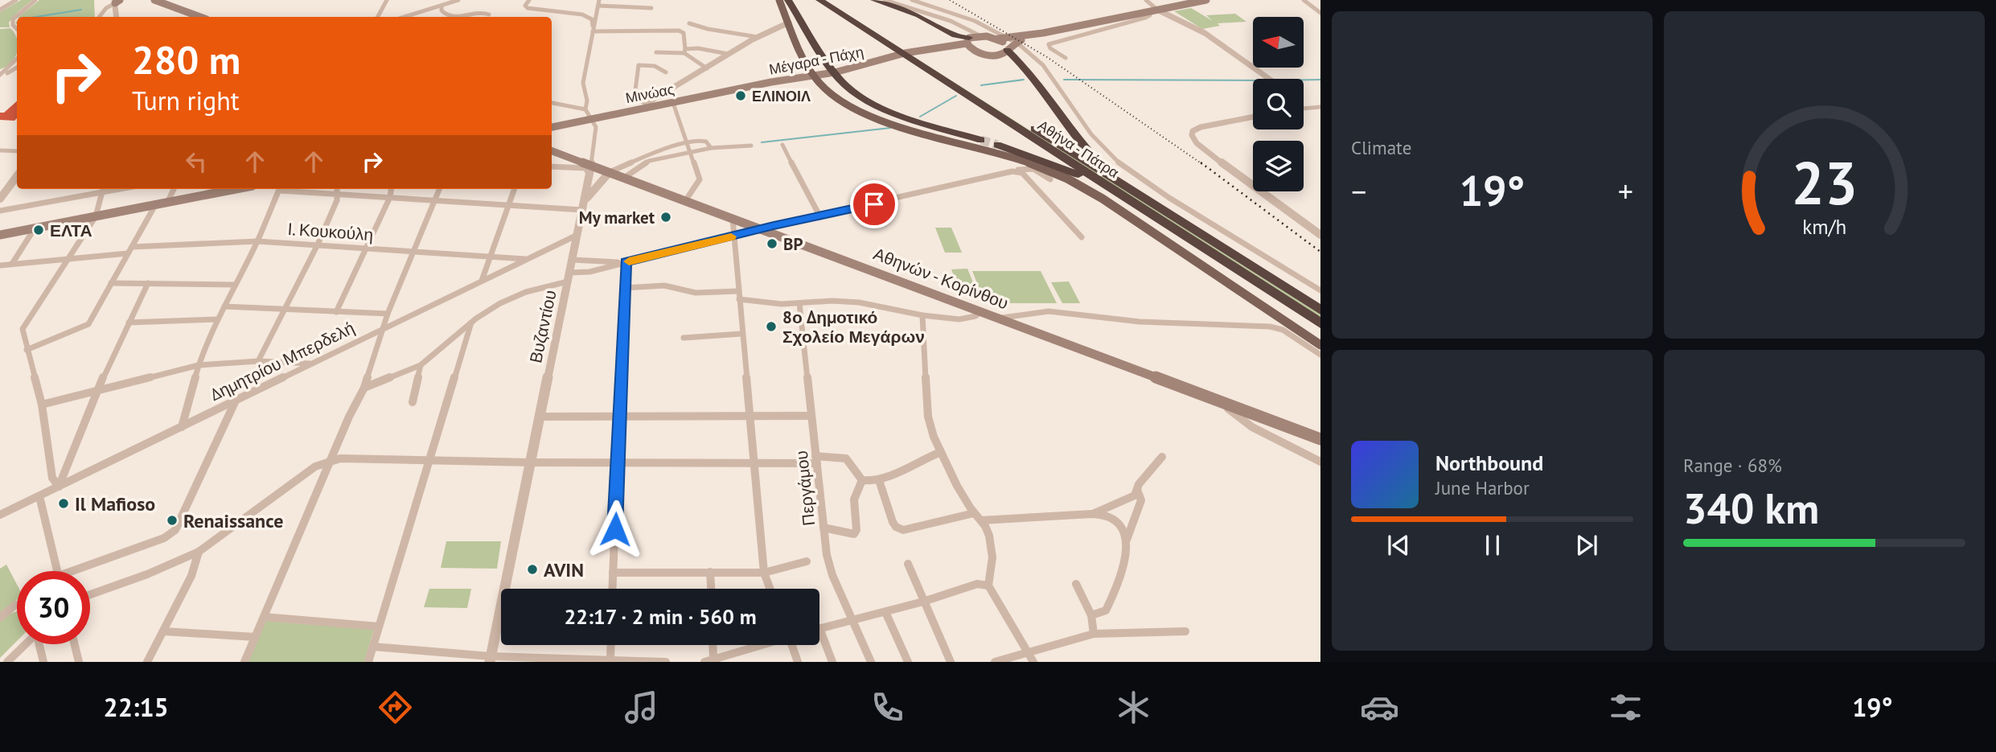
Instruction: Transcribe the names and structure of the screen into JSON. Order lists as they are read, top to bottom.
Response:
{
  "streets": {
    "highway": ["Αθήνα - Πάτρα"],
    "main road": ["Μέγαρα - Πάχη", "Μινώας", "Αθηνών - Κορίνθου"],
    "street": [
      "Ι. Κουκούλη",
      "Βυζαντίου",
      "Δημητρίου Μπερδελή",
      "Περγάμου"
    ]
  },
  "crossings": [
    ["Μέγαρα - Πάχη", "Μινώας"],
    ["Μινώας", "Βυζαντίου"],
    ["Ι. Κουκούλη", "Δημητρίου Μπερδελή"],
    ["Αθηνών - Κορίνθου", "Βυζαντίου"],
    ["Βυζαντίου", "Δημητρίου Μπερδελή"]
  ],
  "places": [
    "ΕΛΙΝΟΙΛ",
    "My market",
    "ΕΛΤΑ",
    "BP",
    "8ο Δημοτικό Σχολείο Μεγάρων",
    "Il Mafioso",
    "Renaissance",
    "AVIN"
  ],
  "north": "left",
  "page": {
    "tile": [
      "Climate",
      ["Range · 68%", "340 km"]
    ],
    "turn": ["280 m", "Turn right"],
    "heat": ["−", "19°", "+"],
    "song": ["Northbound", "June Harbor"],
    "limit": "30",
    "trip": "22:17 · 2 min · 560 m",
    "tabs": ["22:15", "19°"],
    "gauge": ["23", "km/h"]
  }
}
